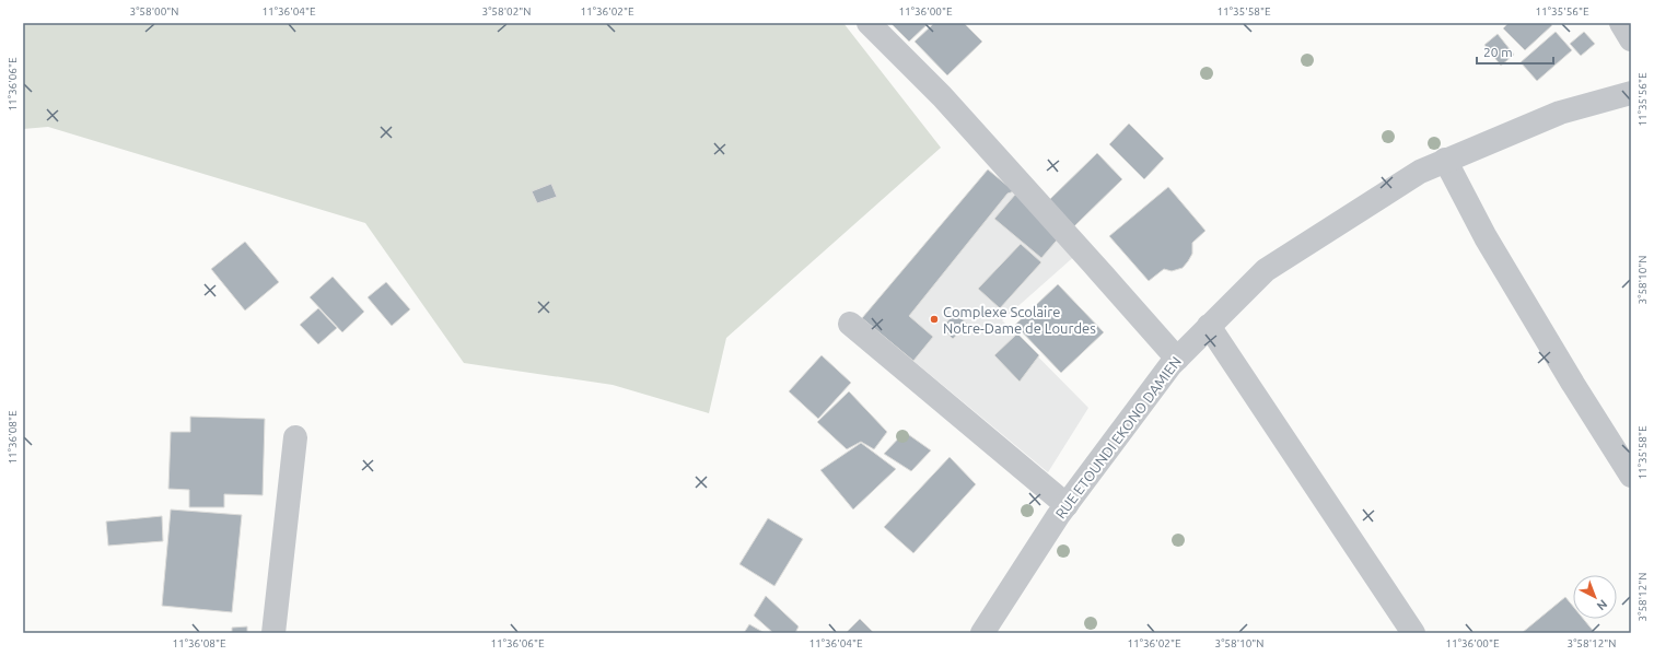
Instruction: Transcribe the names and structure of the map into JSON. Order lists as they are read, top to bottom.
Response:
{
  "streets": {
    "street": ["RUE ETOUNDI EKONO DAMIEN"]
  },
  "places": ["Complexe Scolaire Notre-Dame de Lourdes"],
  "scale_bar": "20 m",
  "north": "bottom right",
  "coordinates": [
    "3°58'00\"N",
    "11°36'04\"E",
    "3°58'02\"N",
    "11°36'02\"E",
    "11°36'00\"E",
    "11°35'58\"E",
    "11°35'56\"E",
    "11°36'06\"E",
    "3°58'10\"N",
    "11°36'08\"E",
    "3°58'12\"N"
  ]
}
